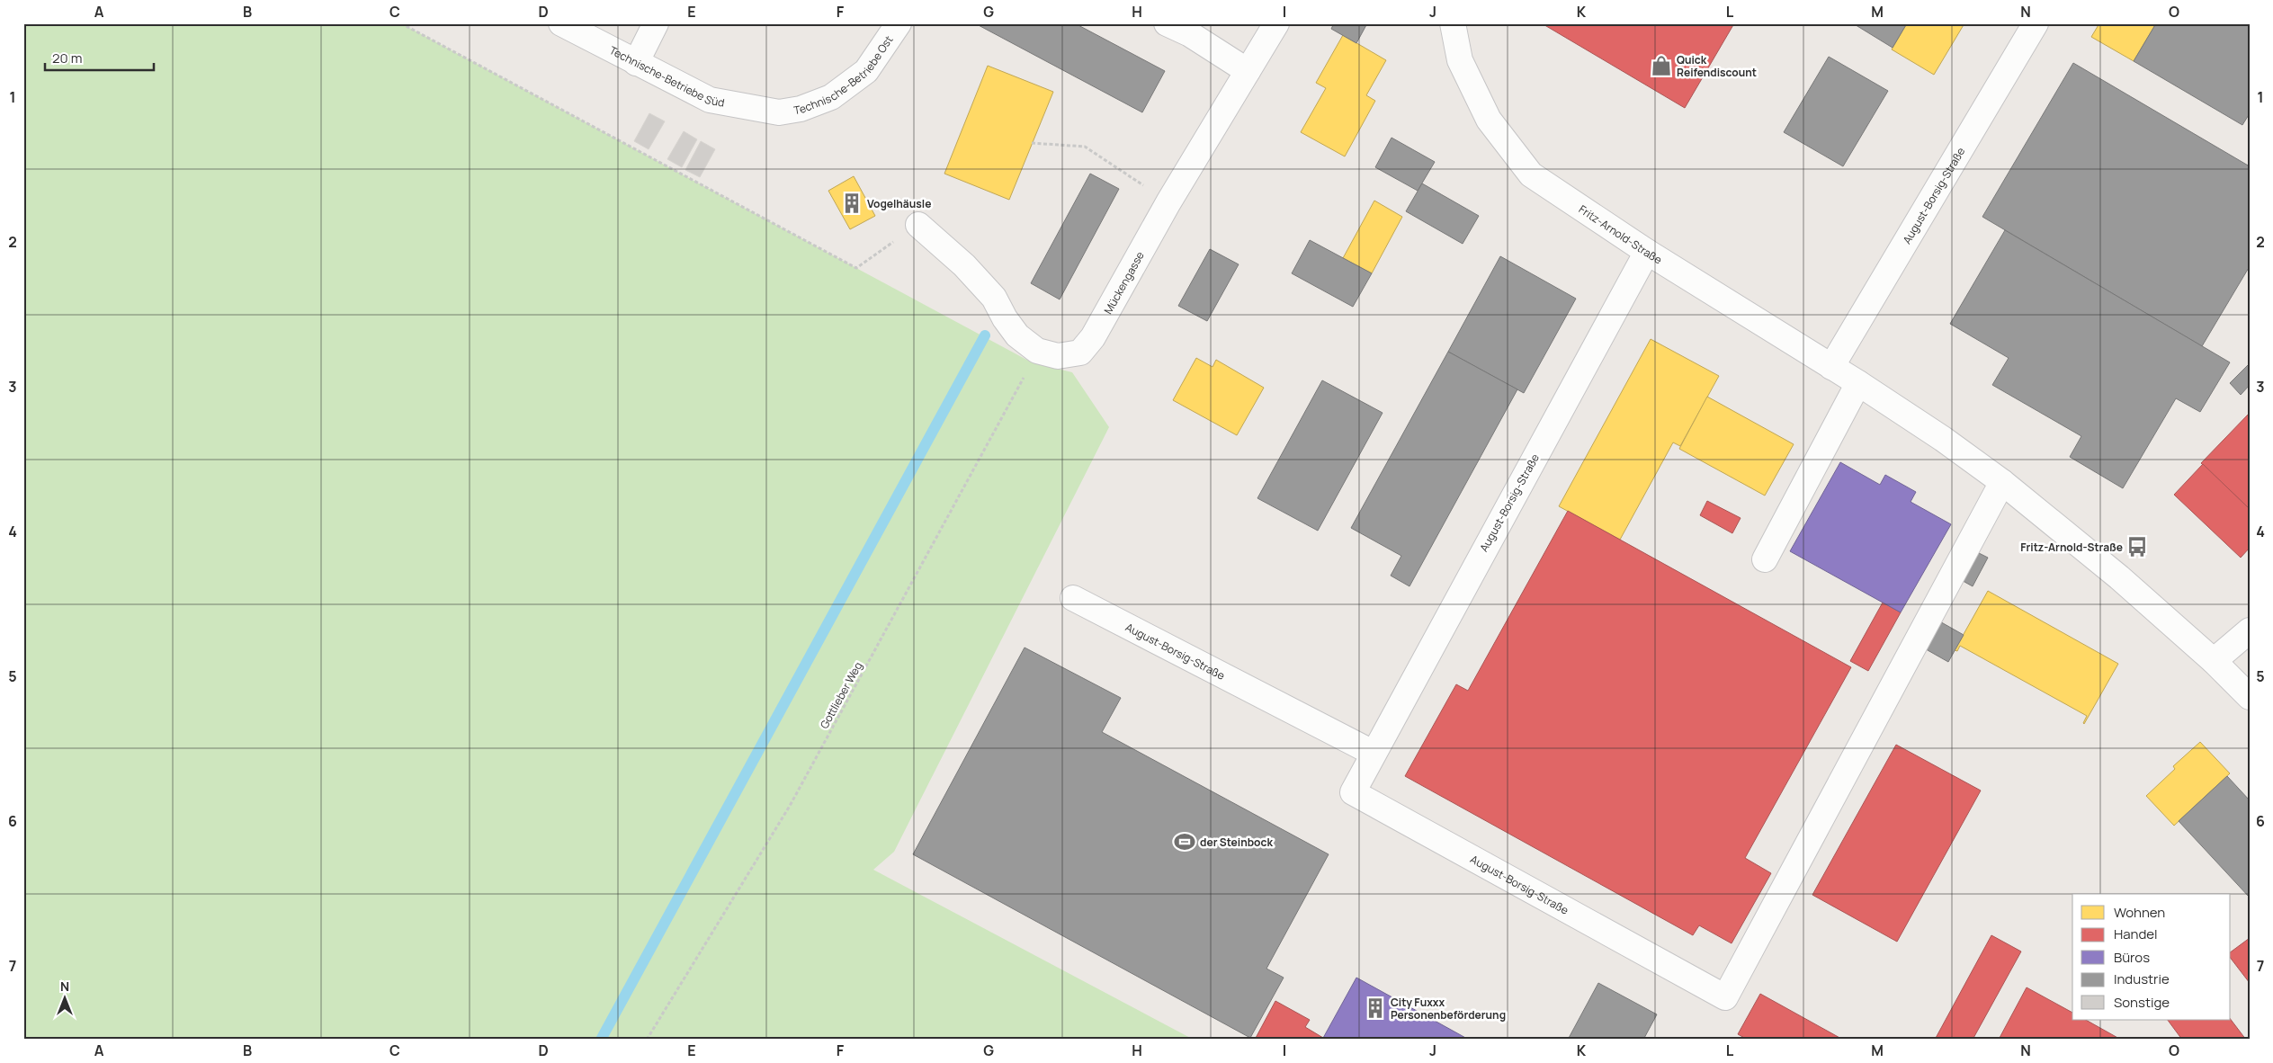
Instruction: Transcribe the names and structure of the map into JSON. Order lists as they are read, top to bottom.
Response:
{
  "streets": {
    "street": [
      "Technische-Betriebe Ost",
      "Technische-Betriebe Süd",
      "August-Borsig-Straße",
      "Fritz-Arnold-Straße",
      "Mückengasse"
    ],
    "path": ["Gottlieber Weg"]
  },
  "crossings": [
    ["Technische-Betriebe Ost", "Technische-Betriebe Süd"],
    ["August-Borsig-Straße", "Fritz-Arnold-Straße"],
    ["Mückengasse", "Gottlieber Weg"]
  ],
  "places": {
    "shop": ["Quick Reifendiscount"],
    "building": ["Vogelhäusle", "City Fuxxx Personenbeförderung"],
    "bus stop": ["Fritz-Arnold-Straße"],
    "sports": ["der Steinbock"]
  },
  "legend": [
    "Wohnen",
    "Handel",
    "Büros",
    "Industrie",
    "Sonstige"
  ],
  "scale_bar": "20 m",
  "north": "top",
  "grid": {
    "columns": [
      "A",
      "B",
      "C",
      "D",
      "E",
      "F",
      "G",
      "H",
      "I",
      "J",
      "K",
      "L",
      "M",
      "N",
      "O"
    ],
    "rows": [
      "1",
      "2",
      "3",
      "4",
      "5",
      "6",
      "7"
    ]
  }
}
